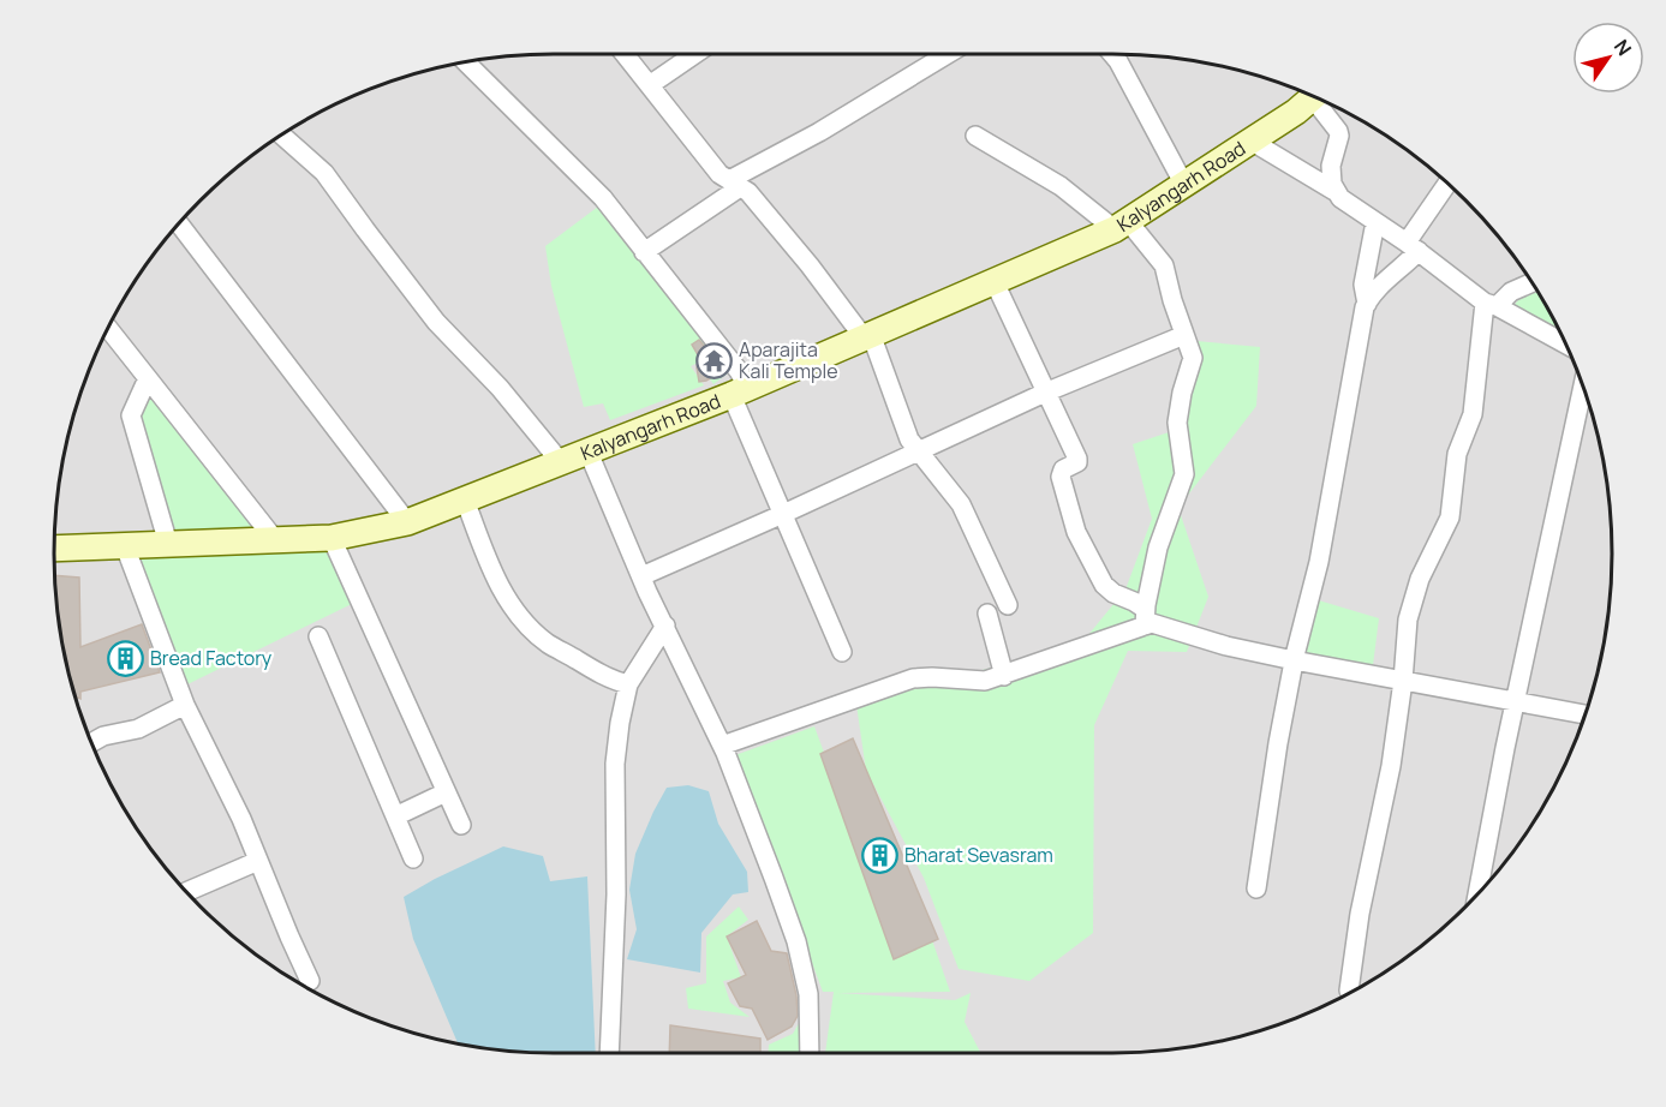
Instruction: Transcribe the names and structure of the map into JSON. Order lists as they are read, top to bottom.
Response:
{
  "streets": {
    "main road": ["Kalyangarh Road"]
  },
  "places": {
    "temple": ["Aparajita Kali Temple"],
    "building": ["Bread Factory", "Bharat Sevasram"]
  },
  "north": "top right"
}
